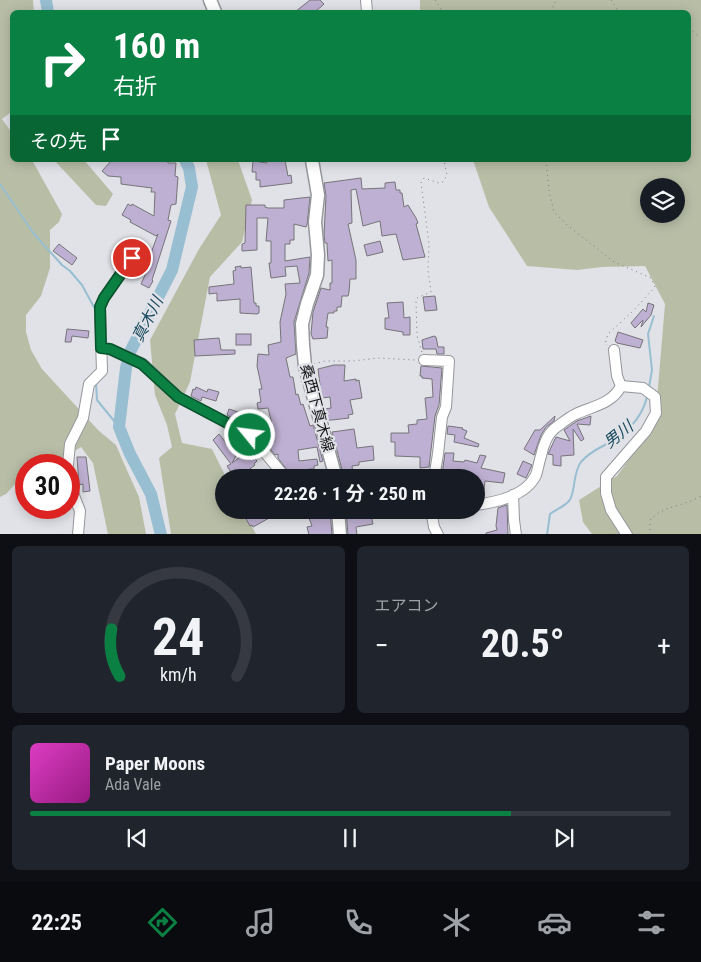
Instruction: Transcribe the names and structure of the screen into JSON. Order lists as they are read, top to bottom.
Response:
{
  "streets": {
    "main road": ["桑西下真木線"]
  },
  "water": ["真木川", "男川"],
  "page": {
    "turn": ["160 m", "右折"],
    "then": "その先",
    "limit": "30",
    "trip": "22:26 · 1 分 · 250 m",
    "tile": "エアコン",
    "heat": ["−", "20.5°", "+"],
    "song": ["Paper Moons", "Ada Vale"],
    "tabs": "22:25",
    "gauge": ["24", "km/h"]
  }
}
